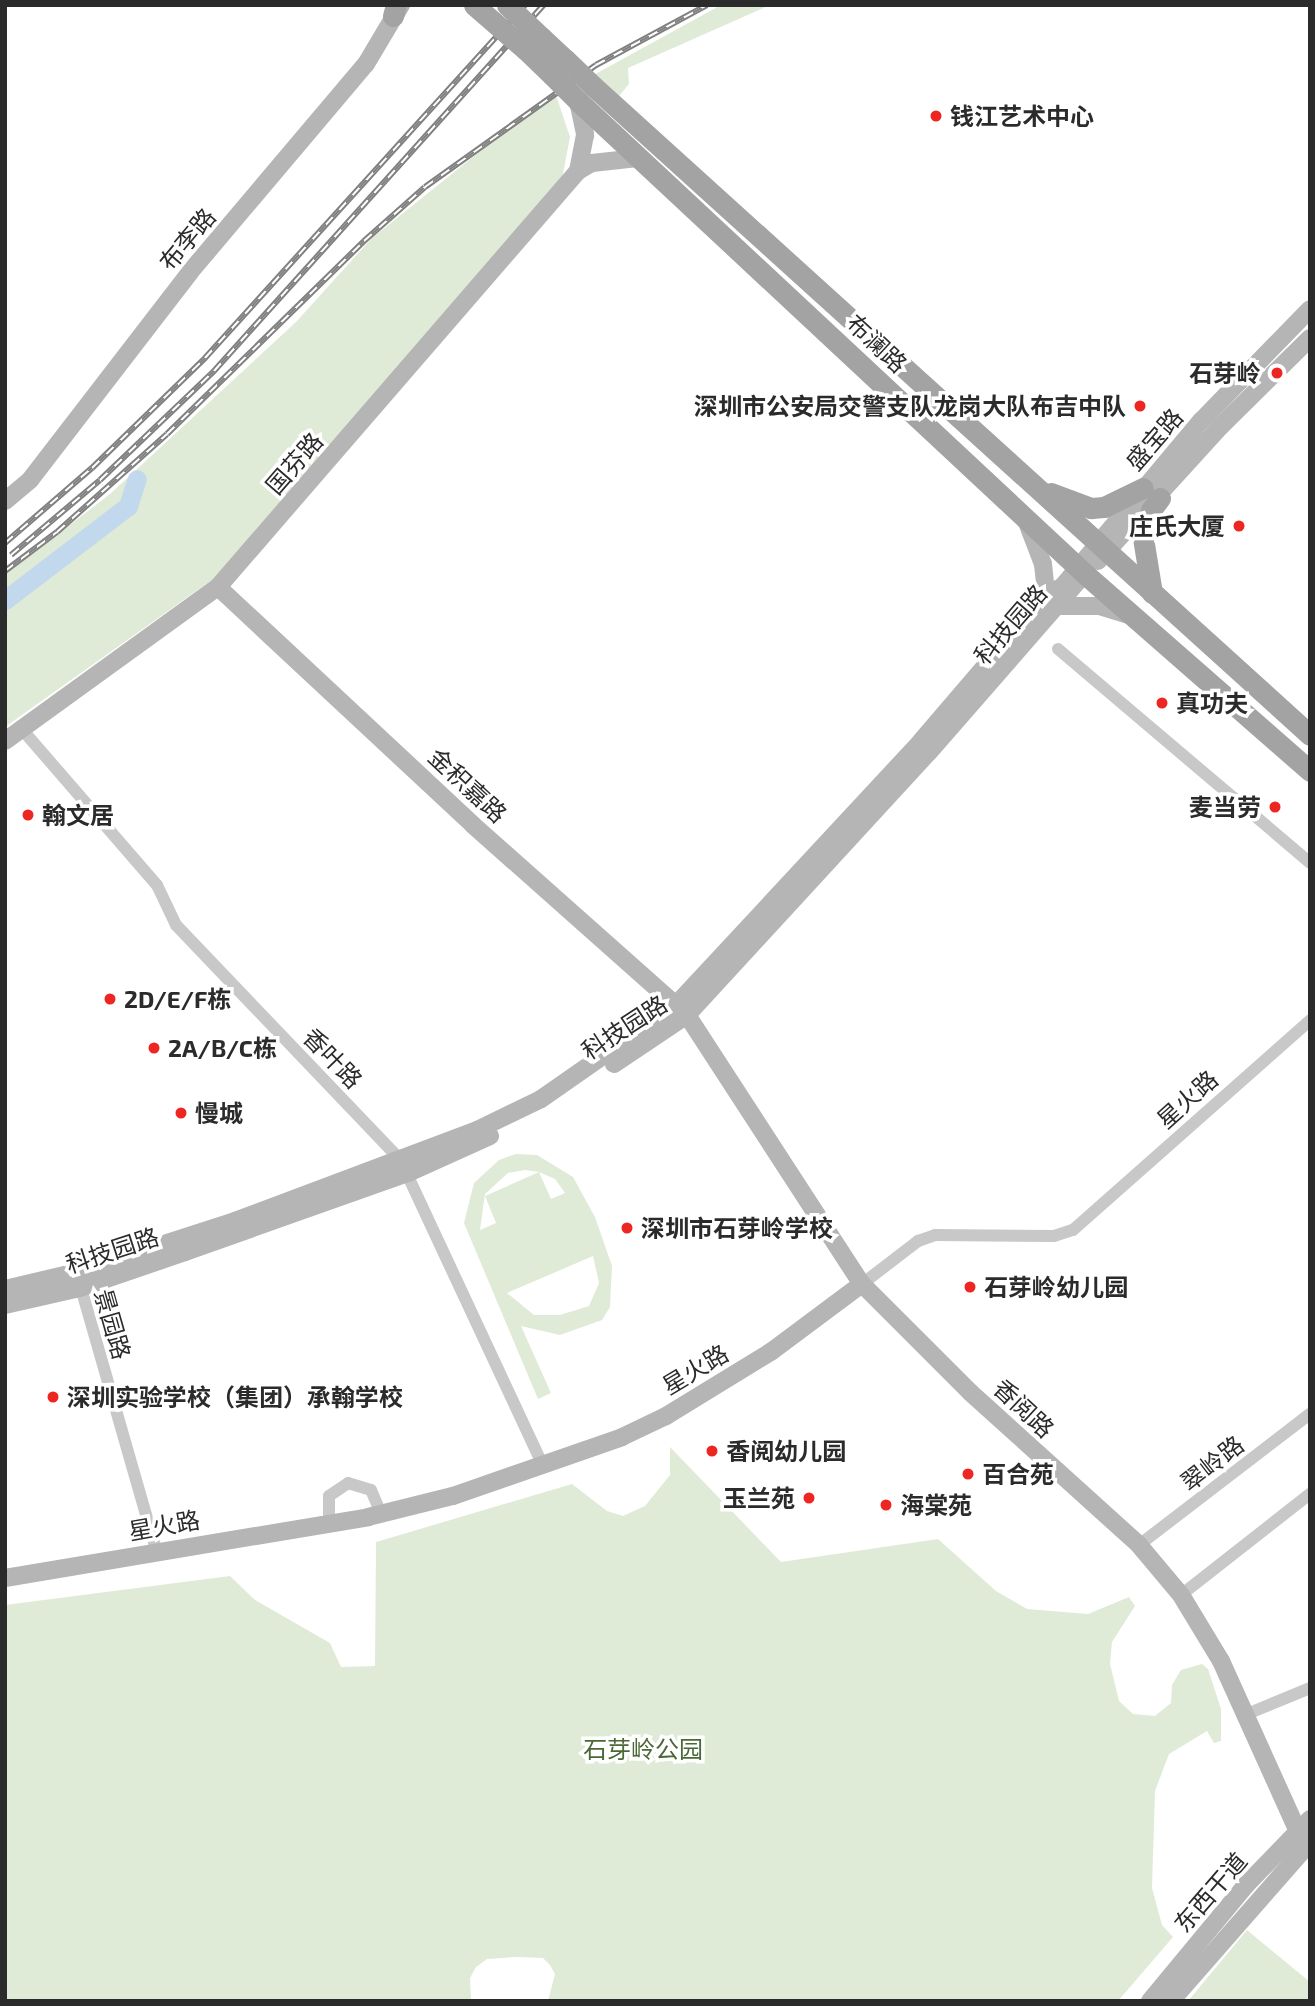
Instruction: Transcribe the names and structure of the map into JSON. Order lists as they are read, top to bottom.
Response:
{
  "streets": {
    "main road": ["布澜路"],
    "street": [
      "布李路",
      "盛宝路",
      "国芬路",
      "科技园路",
      "金积嘉路",
      "香叶路",
      "星火路",
      "景园路",
      "香阅路",
      "翠岭路",
      "东西干道"
    ]
  },
  "crossings": [
    ["布澜路", "盛宝路"],
    ["布澜路", "科技园路"],
    ["盛宝路", "科技园路"],
    ["国芬路", "金积嘉路"],
    ["国芬路", "香叶路"],
    ["科技园路", "金积嘉路"],
    ["科技园路", "香叶路"],
    ["科技园路", "景园路"],
    ["科技园路", "香阅路"],
    ["金积嘉路", "香阅路"],
    ["香叶路", "星火路"],
    ["星火路", "景园路"],
    ["星火路", "香阅路"],
    ["香阅路", "翠岭路"],
    ["香阅路", "东西干道"]
  ],
  "parks": ["石芽岭公园"],
  "places": [
    "钱江艺术中心",
    "石芽岭",
    "深圳市公安局交警支队龙岗大队布吉中队",
    "庄氏大厦",
    "真功夫",
    "麦当劳",
    "翰文居",
    "2D/E/F栋",
    "2A/B/C栋",
    "慢城",
    "深圳市石芽岭学校",
    "石芽岭幼儿园",
    "深圳实验学校（集团）承翰学校",
    "香阅幼儿园",
    "百合苑",
    "玉兰苑",
    "海棠苑"
  ]
}
